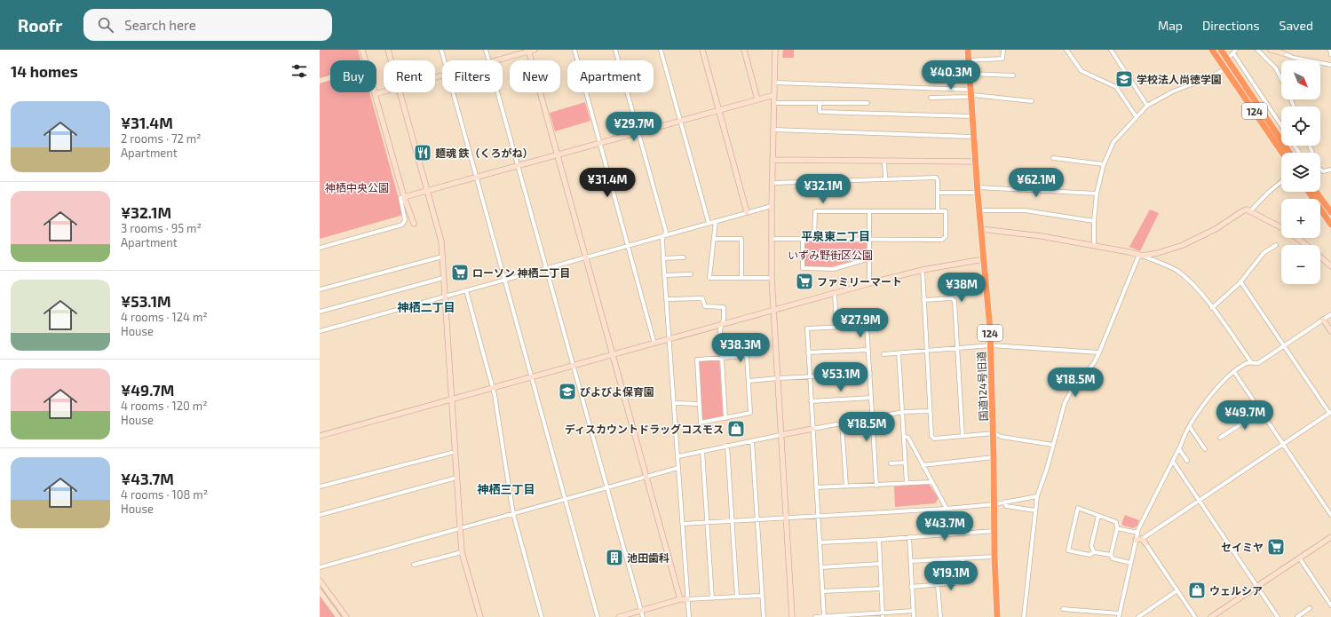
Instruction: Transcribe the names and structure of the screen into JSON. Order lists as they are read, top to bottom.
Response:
{
  "streets": {
    "highway": ["124", "国道124号旧道"]
  },
  "districts": ["平泉東二丁目", "神栖二丁目", "神栖三丁目"],
  "parks": ["神栖中央公園", "いずみ野街区公園"],
  "places": {
    "school or university": ["学校法人尚徳学園", "ぴよびよ保育園"],
    "restaurant": ["麺魂 鉄（くろがね）"],
    "supermarket": ["ローソン 神栖二丁目", "ファミリーマート", "セイミヤ"],
    "shop": ["ディスカウントドラッグコスモス", "ウェルシア"],
    "building": ["池田歯科"]
  },
  "north": "bottom right",
  "page": {
    "header": "Roofr",
    "search": "Search here",
    "nav": ["Map", "Directions", "Saved"],
    "heading": "14 homes",
    "map_buttons": ["+", "−"],
    "price": [
      "¥40.3M",
      "¥29.7M",
      "¥31.4M",
      "¥62.1M",
      "¥32.1M",
      "¥38M",
      "¥27.9M",
      "¥38.3M",
      "¥53.1M",
      "¥18.5M",
      "¥49.7M",
      "¥18.5M",
      "¥43.7M",
      "¥19.1M"
    ],
    "chip": [
      "Buy",
      "Rent",
      "Filters",
      "New",
      "Apartment"
    ],
    "list": [
      {
        "name": "¥31.4M",
        "note": "2 rooms · 72 m² · Apartment"
      },
      {
        "name": "¥32.1M",
        "note": "3 rooms · 95 m² · Apartment"
      },
      {
        "name": "¥53.1M",
        "note": "4 rooms · 124 m² · House"
      },
      {
        "name": "¥49.7M",
        "note": "4 rooms · 120 m² · House"
      },
      {
        "name": "¥43.7M",
        "note": "4 rooms · 108 m² · House"
      }
    ]
  }
}
